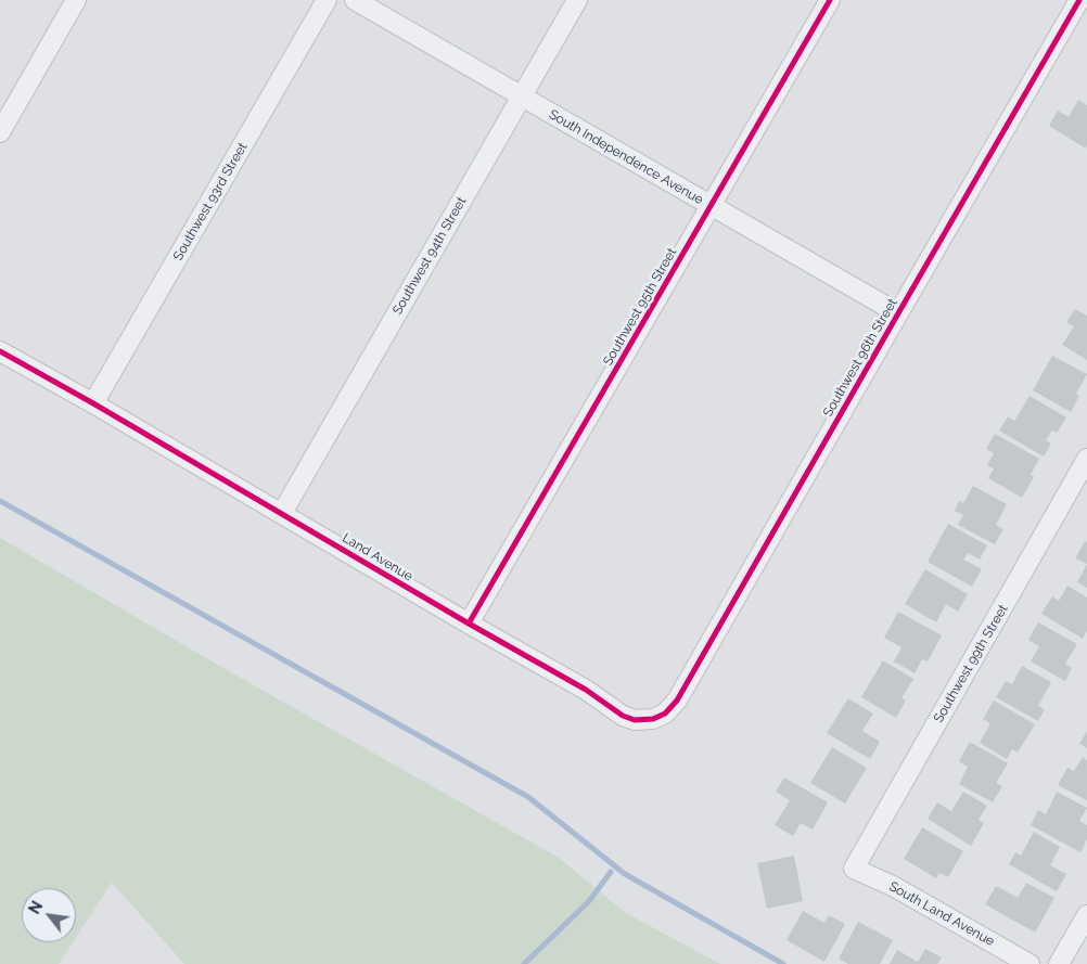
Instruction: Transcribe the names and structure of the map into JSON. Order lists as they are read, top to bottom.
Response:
{
  "streets": {
    "street": [
      "South Independence Avenue",
      "Southwest 93rd Street",
      "Southwest 94th Street",
      "Southwest 95th Street",
      "Southwest 96th Street",
      "Land Avenue",
      "Southwest 99th Street",
      "South Land Avenue"
    ]
  },
  "crossings": [
    ["South Independence Avenue", "Southwest 94th Street"],
    ["South Independence Avenue", "Southwest 95th Street"],
    ["South Independence Avenue", "Southwest 96th Street"],
    ["Southwest 93rd Street", "Land Avenue"],
    ["Southwest 94th Street", "Land Avenue"],
    ["Southwest 95th Street", "Land Avenue"],
    ["Southwest 96th Street", "Land Avenue"],
    ["Southwest 99th Street", "South Land Avenue"]
  ],
  "north": "top left"
}
